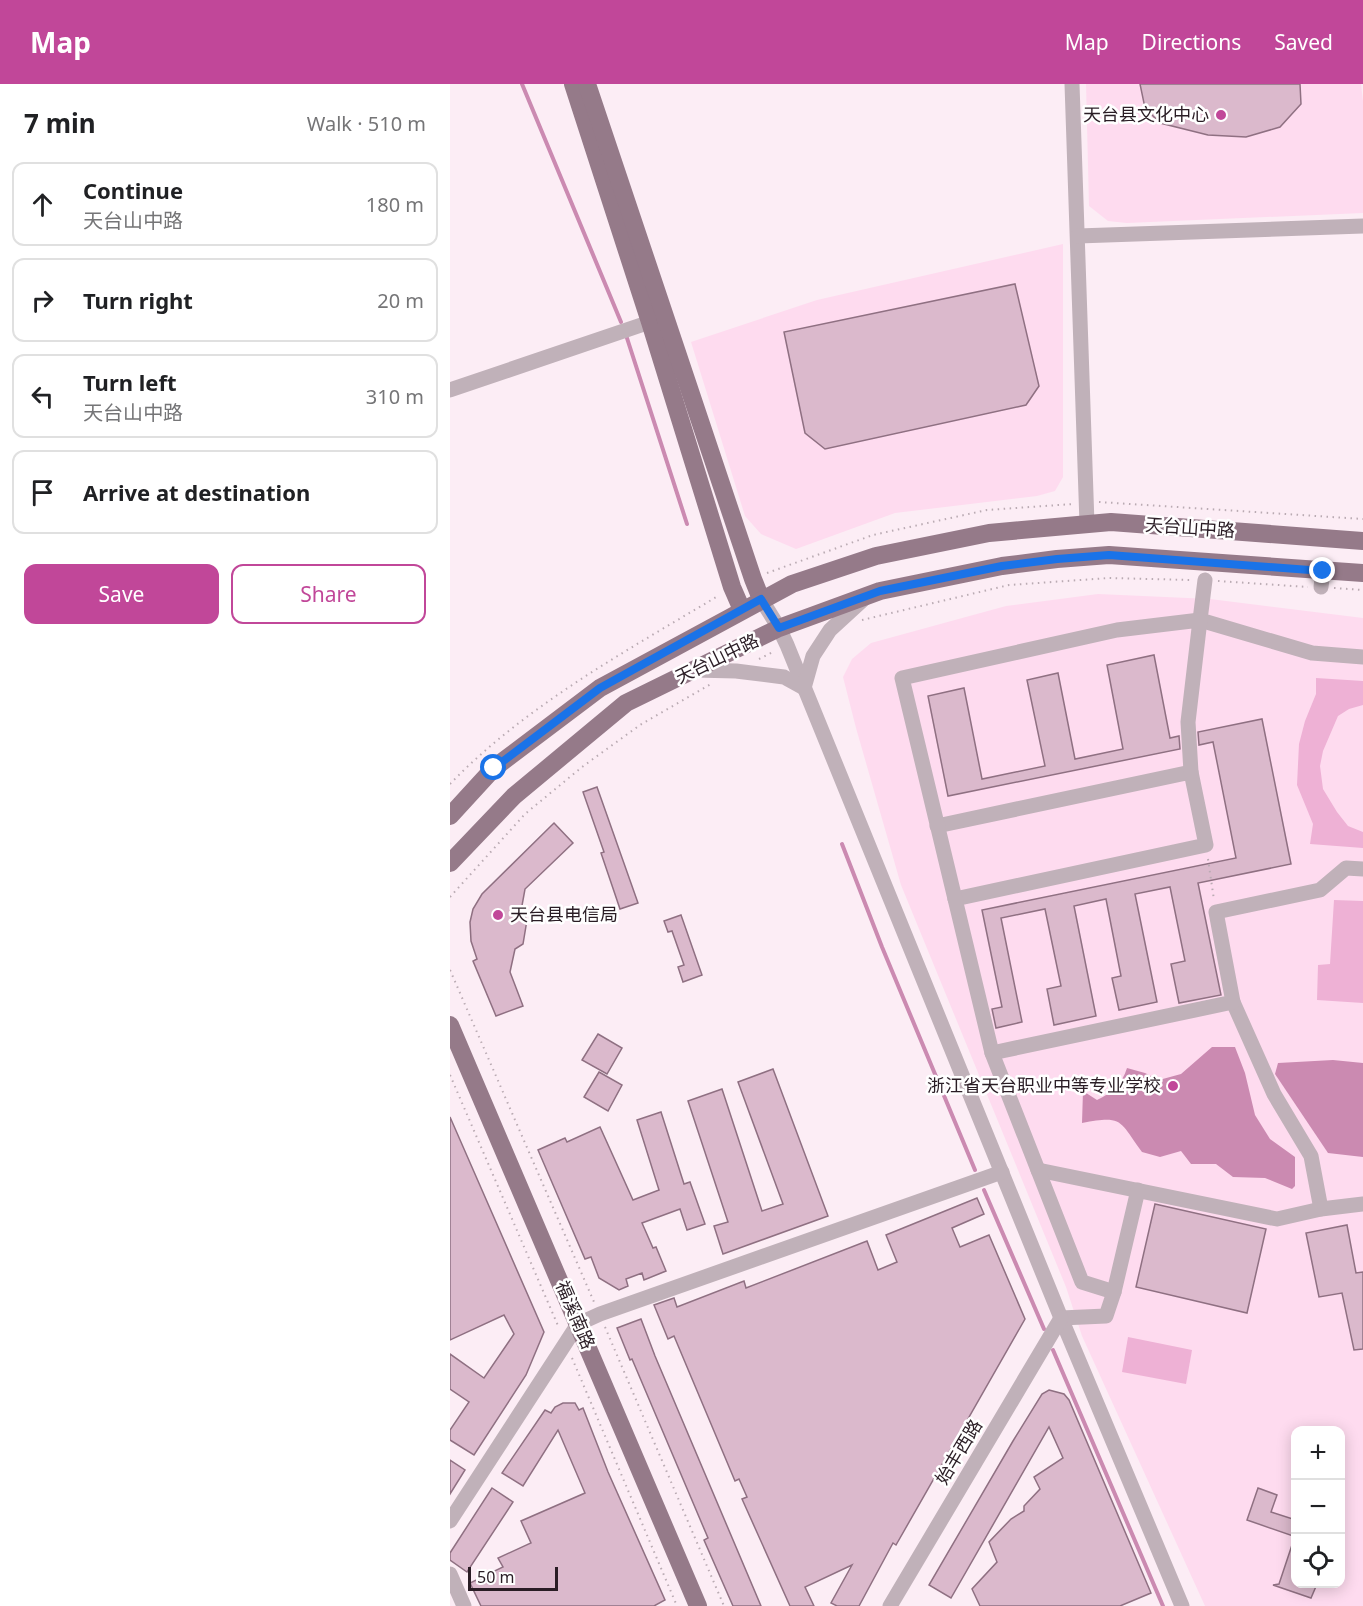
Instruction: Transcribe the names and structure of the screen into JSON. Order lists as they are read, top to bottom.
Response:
{
  "streets": {
    "main road": ["天台山中路", "福溪南路"],
    "street": ["始丰西路"]
  },
  "places": ["天台县文化中心", "天台县电信局", "浙江省天台职业中等专业学校"],
  "scale_bar": "50 m",
  "page": {
    "header": "Map",
    "nav": ["Map", "Directions", "Saved"],
    "heading": ["7 min", "Walk · 510 m"],
    "list": [
      ["Continue", "天台山中路", "180 m"],
      ["Turn right", "20 m"],
      ["Turn left", "天台山中路", "310 m"],
      "Arrive at destination"
    ],
    "buttons": ["Save", "Share"],
    "map_buttons": ["+", "−"],
    "scale": "50 m"
  }
}
